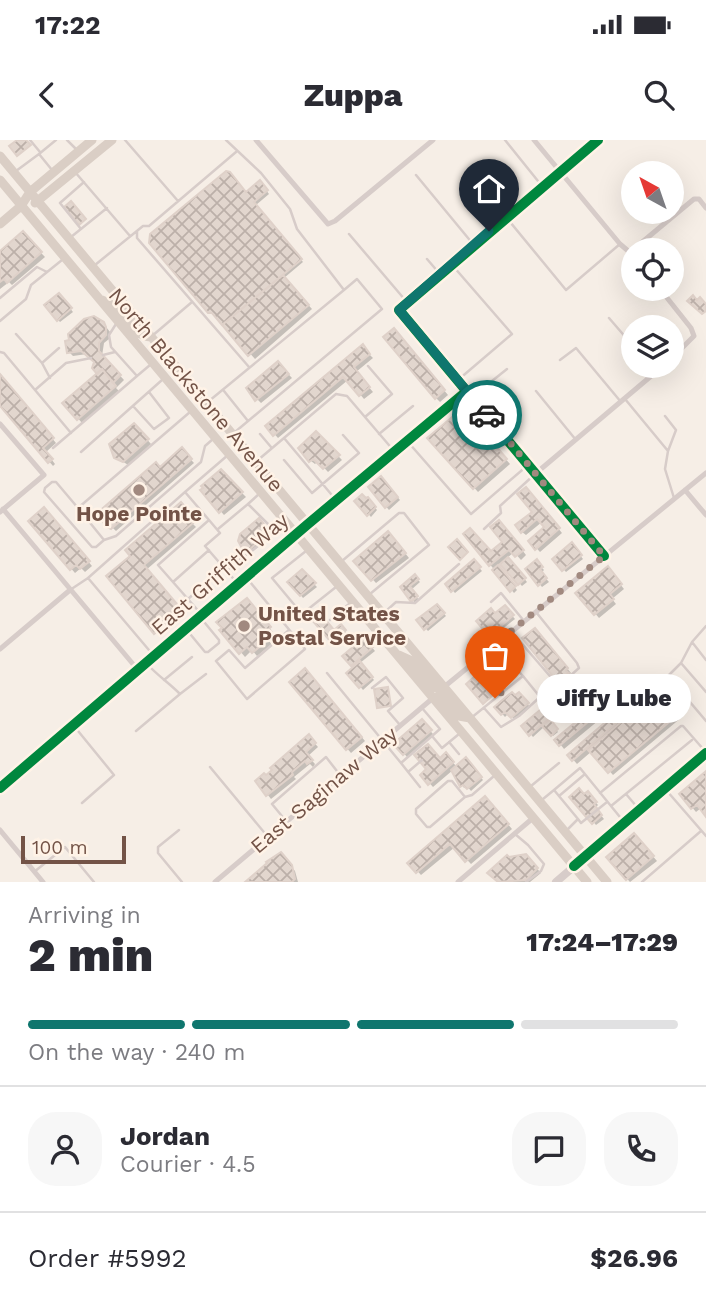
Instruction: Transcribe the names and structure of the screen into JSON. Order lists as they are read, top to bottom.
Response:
{
  "streets": {
    "main road": ["North Blackstone Avenue"],
    "street": ["East Griffith Way", "East Saginaw Way"]
  },
  "crossings": [
    ["North Blackstone Avenue", "East Griffith Way"],
    ["North Blackstone Avenue", "East Saginaw Way"]
  ],
  "places": ["Hope Pointe", "United States Postal Service", "Jiffy Lube"],
  "scale_bar": "100 m",
  "north": "top left",
  "page": {
    "status": "17:22",
    "header": "Zuppa",
    "bubble": "Jiffy Lube",
    "scale": "100 m",
    "heading": ["2 min", "Arriving in", "17:24–17:29"],
    "panel": [
      "Jordan",
      "Courier · 4.5",
      "Order #5992",
      "$26.96"
    ],
    "bar": "On the way · 240 m"
  }
}
